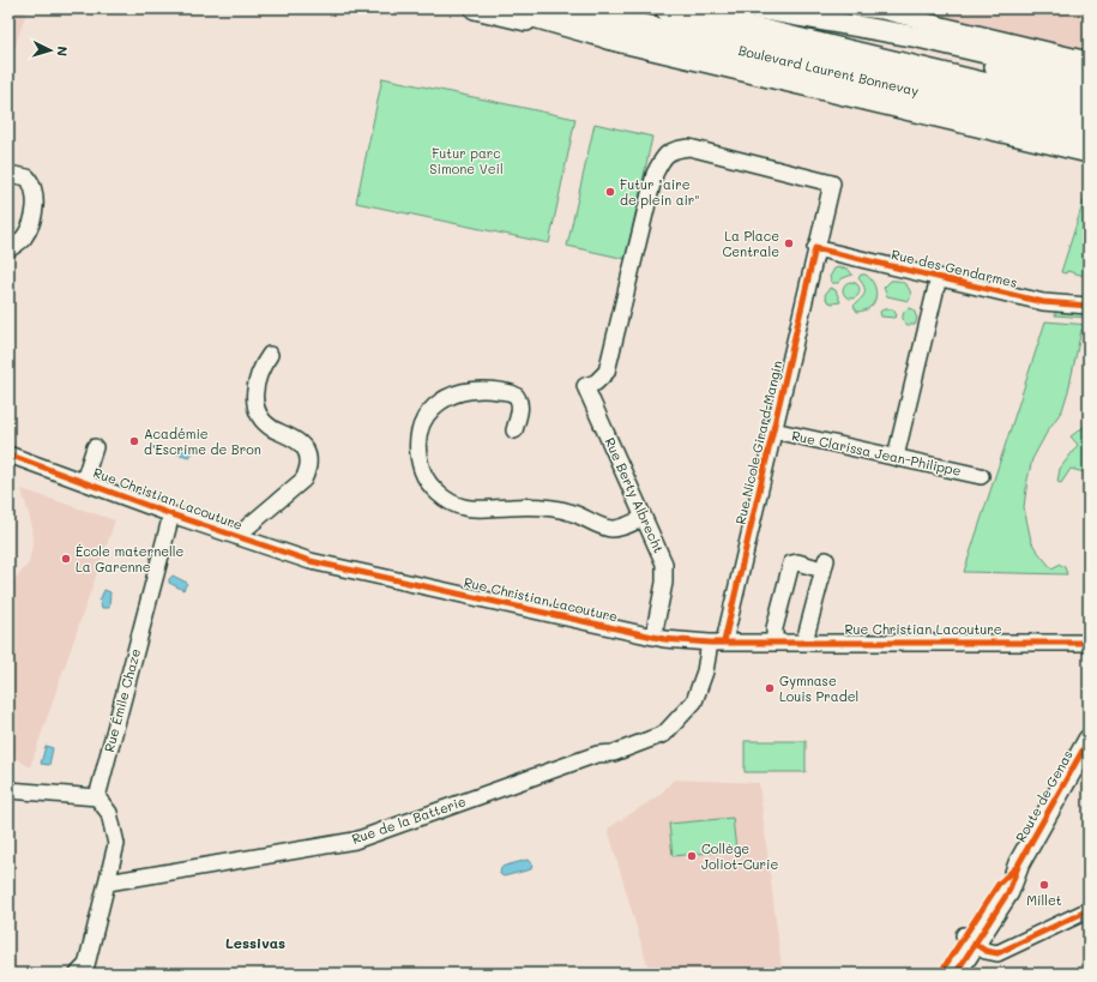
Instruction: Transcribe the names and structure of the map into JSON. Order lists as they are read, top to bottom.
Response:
{
  "streets": {
    "highway": ["Boulevard Laurent Bonnevay"],
    "main road": ["Route de Genas"],
    "street": [
      "Rue des Gendarmes",
      "Rue Nicole Girard-Mangin",
      "Rue Clarissa Jean-Philippe",
      "Rue Berty Albrecht",
      "Rue Christian Lacouture",
      "Rue Émile Chaze",
      "Rue de la Batterie"
    ]
  },
  "crossings": [
    ["Rue des Gendarmes", "Rue Nicole Girard-Mangin"],
    ["Rue Nicole Girard-Mangin", "Rue Clarissa Jean-Philippe"],
    ["Rue Nicole Girard-Mangin", "Rue Berty Albrecht"],
    ["Rue Nicole Girard-Mangin", "Rue Christian Lacouture"],
    ["Rue Nicole Girard-Mangin", "Rue de la Batterie"],
    ["Rue Berty Albrecht", "Rue Christian Lacouture"],
    ["Rue Christian Lacouture", "Rue Émile Chaze"],
    ["Rue Christian Lacouture", "Rue de la Batterie"]
  ],
  "districts": ["Lessivas"],
  "parks": ["Futur parc Simone Veil"],
  "places": [
    "Futur \"aire de plein air\"",
    "La Place Centrale",
    "Académie d'Escrime de Bron",
    "École maternelle La Garenne",
    "Gymnase Louis Pradel",
    "Collège Joliot-Curie",
    "Millet"
  ],
  "north": "right"
}
